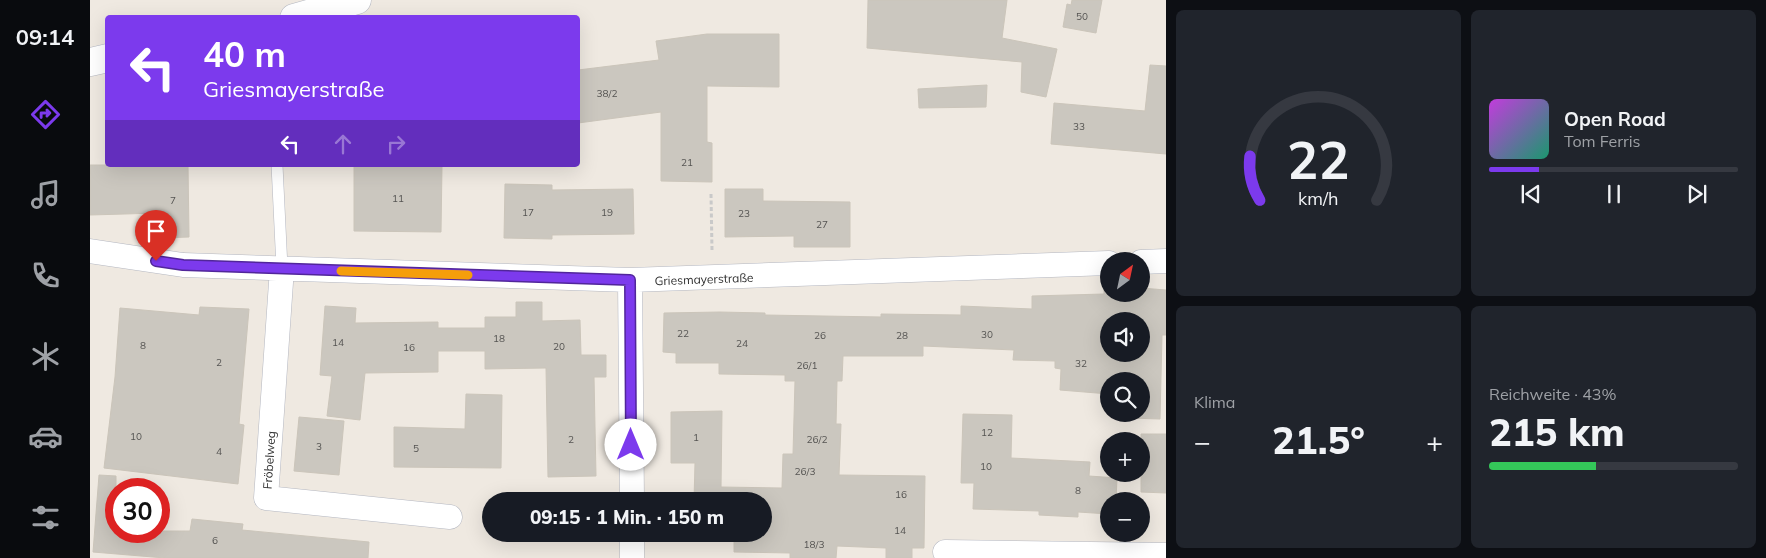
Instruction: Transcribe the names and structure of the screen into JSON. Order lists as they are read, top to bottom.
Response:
{
  "streets": {
    "street": ["Griesmayerstraße", "Fröbelweg"]
  },
  "crossings": [
    ["Griesmayerstraße", "Fröbelweg"]
  ],
  "house_numbers": [
    "50",
    "38/2",
    "33",
    "21",
    "11",
    "7",
    "17",
    "19",
    "23",
    "27",
    "22",
    "30",
    "26",
    "28",
    "18",
    "14",
    "24",
    "8",
    "20",
    "16",
    "2",
    "32",
    "26/1",
    "12",
    "10",
    "1",
    "2",
    "26/2",
    "3",
    "5",
    "4",
    "10",
    "26/3",
    "8",
    "16",
    "14",
    "6",
    "18/3"
  ],
  "north": "top right",
  "page": {
    "tabs": "09:14",
    "turn": ["40 m", "Griesmayerstraße"],
    "song": ["Open Road", "Tom Ferris"],
    "map_buttons": ["+", "−"],
    "tile": [
      "Klima",
      ["Reichweite · 43%", "215 km"]
    ],
    "heat": ["−", "21.5°", "+"],
    "limit": "30",
    "trip": "09:15 · 1 Min. · 150 m",
    "gauge": ["22", "km/h"]
  }
}
